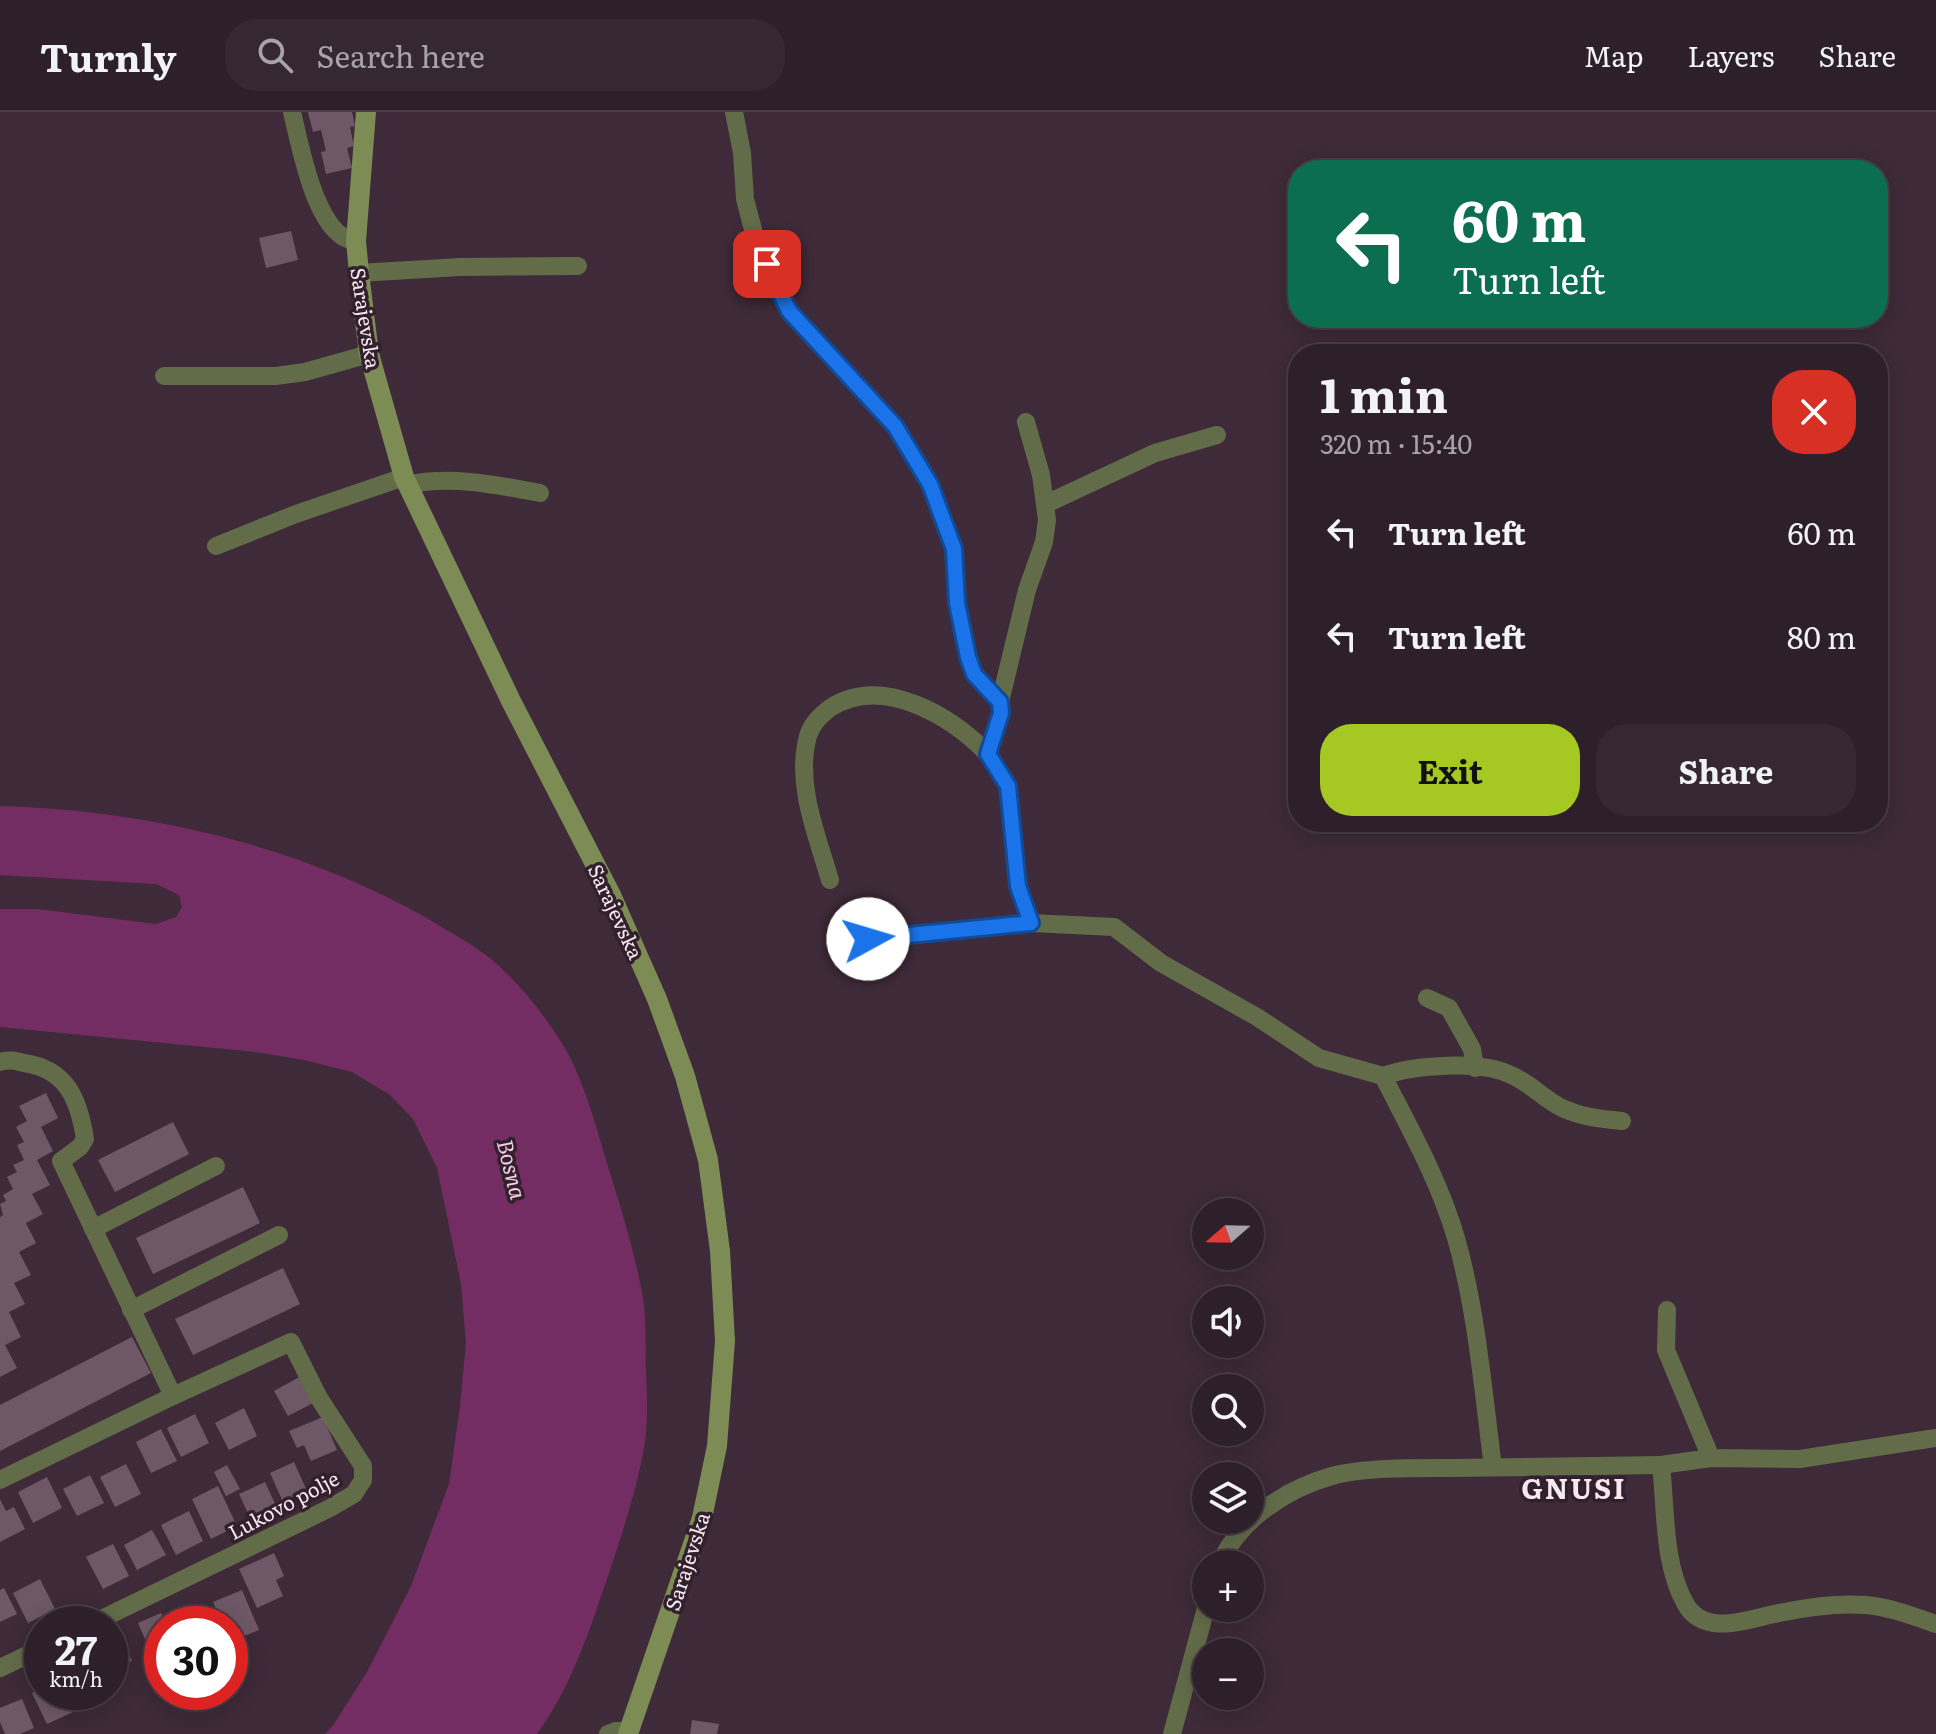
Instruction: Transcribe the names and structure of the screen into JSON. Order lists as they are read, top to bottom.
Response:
{
  "streets": {
    "main road": ["Sarajevska"],
    "street": ["Lukovo polje"]
  },
  "districts": ["GNUSI"],
  "water": ["Bosna"],
  "north": "left",
  "page": {
    "header": "Turnly",
    "search": "Search here",
    "nav": ["Map", "Layers", "Share"],
    "turn": ["60 m", "Turn left"],
    "heading": ["1 min", "320 m · 15:40"],
    "list": [
      {
        "name": "Turn left",
        "value": "60 m"
      },
      {
        "name": "Turn left",
        "value": "80 m"
      }
    ],
    "buttons": ["Exit", "Share"],
    "map_buttons": ["+", "−"],
    "speed": "27 km/h",
    "limit": "30"
  }
}
